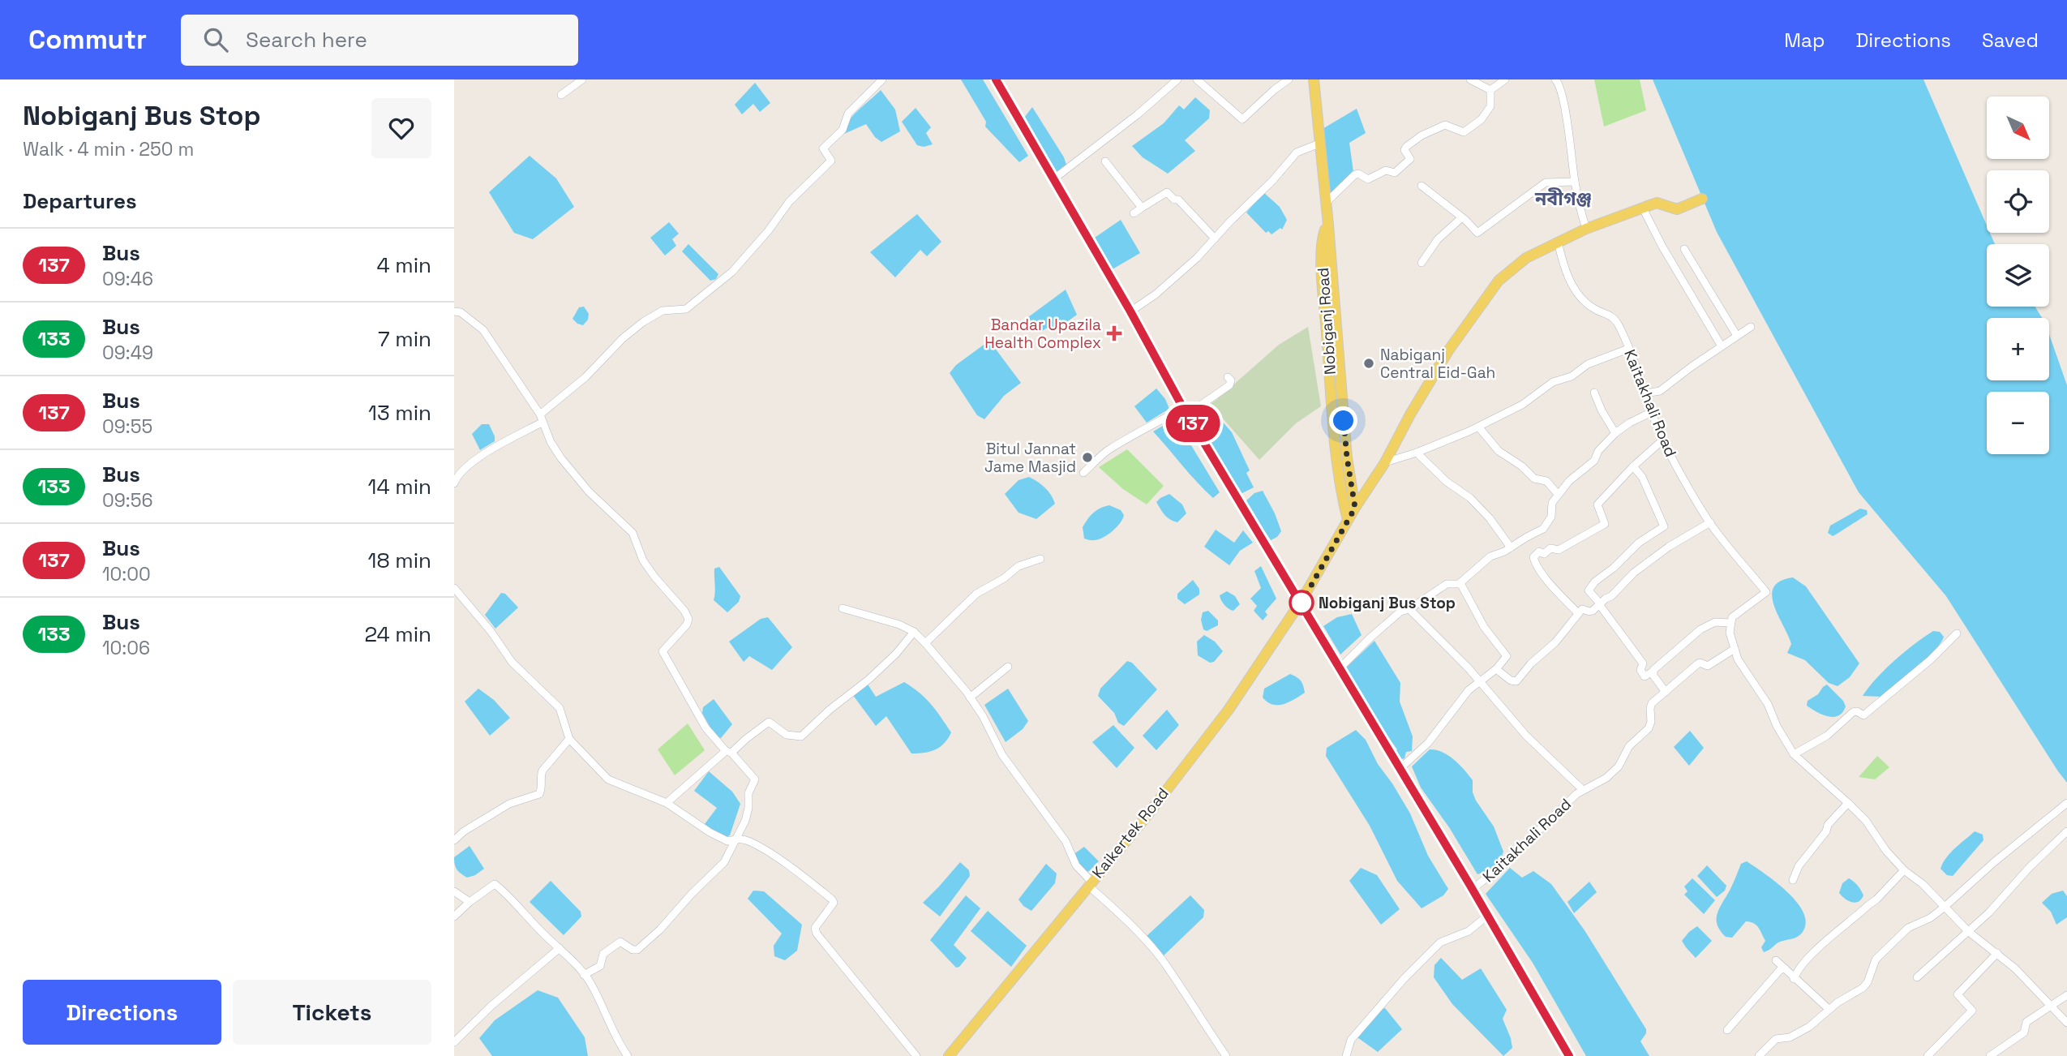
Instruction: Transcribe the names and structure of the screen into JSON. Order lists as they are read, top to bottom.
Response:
{
  "streets": {
    "main road": ["Nobiganj Road", "Kaikertek Road"],
    "street": ["Kaitakhali Road"]
  },
  "crossings": [
    ["Nobiganj Road", "Kaikertek Road"],
    ["Kaitakhali Road", "Kaikertek Road"]
  ],
  "districts": ["নবীগঞ্জ"],
  "places": {
    "health": ["Bandar Upazila Health Complex"],
    "other": ["Nabiganj Central Eid-Gah", "Bitul Jannat Jame Masjid", "Nobiganj Bus Stop"]
  },
  "lines": ["bus line 137"],
  "north": "bottom right",
  "page": {
    "header": "Commutr",
    "search": "Search here",
    "nav": ["Map", "Directions", "Saved"],
    "heading": [
      ["Nobiganj Bus Stop", "Walk · 4 min · 250 m"],
      "Departures"
    ],
    "on_map": "137",
    "map_buttons": ["+", "−"],
    "list": [
      {
        "mark": "137",
        "name": "Bus",
        "note": "09:46",
        "value": "4 min"
      },
      {
        "mark": "133",
        "name": "Bus",
        "note": "09:49",
        "value": "7 min"
      },
      {
        "mark": "137",
        "name": "Bus",
        "note": "09:55",
        "value": "13 min"
      },
      {
        "mark": "133",
        "name": "Bus",
        "note": "09:56",
        "value": "14 min"
      },
      {
        "mark": "137",
        "name": "Bus",
        "note": "10:00",
        "value": "18 min"
      },
      {
        "mark": "133",
        "name": "Bus",
        "note": "10:06",
        "value": "24 min"
      }
    ],
    "buttons": ["Directions", "Tickets"]
  }
}
